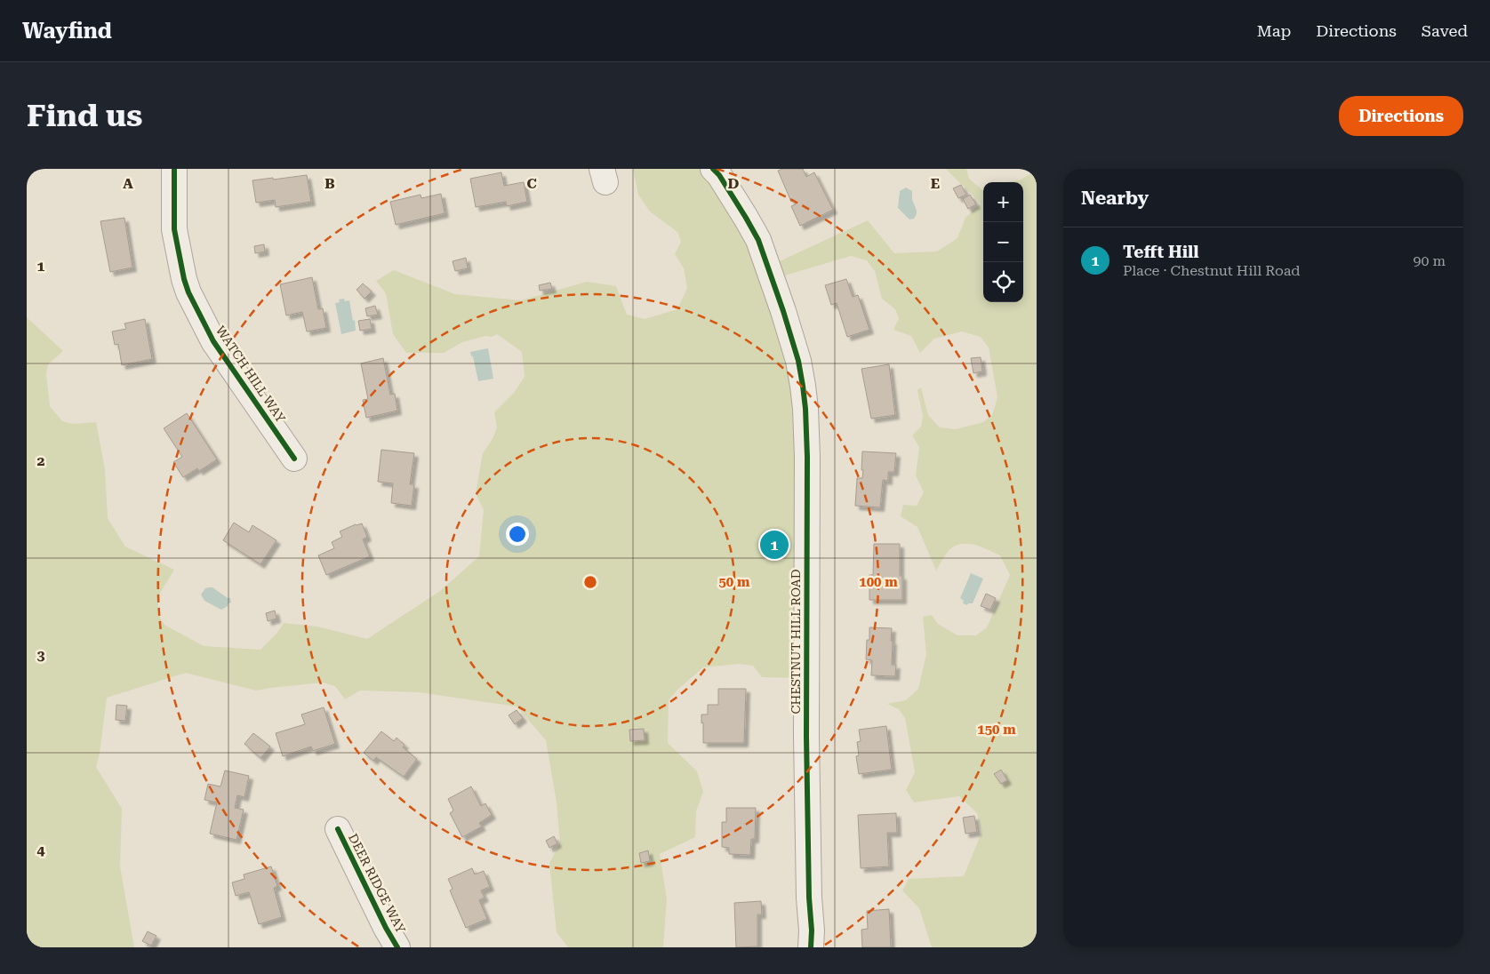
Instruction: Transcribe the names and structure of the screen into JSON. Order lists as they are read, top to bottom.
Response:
{
  "streets": {
    "street": ["WATCH HILL WAY", "CHESTNUT HILL ROAD", "DEER RIDGE WAY"]
  },
  "page": {
    "header": "Wayfind",
    "nav": ["Map", "Directions", "Saved"],
    "buttons": "Directions",
    "title": "Find us",
    "heading": "Nearby",
    "map_buttons": ["+", "−"],
    "list": [
      {
        "mark": "1",
        "name": "Tefft Hill",
        "note": "Place · Chestnut Hill Road",
        "value": "90 m"
      }
    ],
    "pins": "1"
  },
  "grid": {
    "columns": [
      "A",
      "B",
      "C",
      "D",
      "E"
    ],
    "rows": [
      "1",
      "2",
      "3",
      "4"
    ]
  },
  "rings": ["50 m", "100 m", "150 m"]
}
